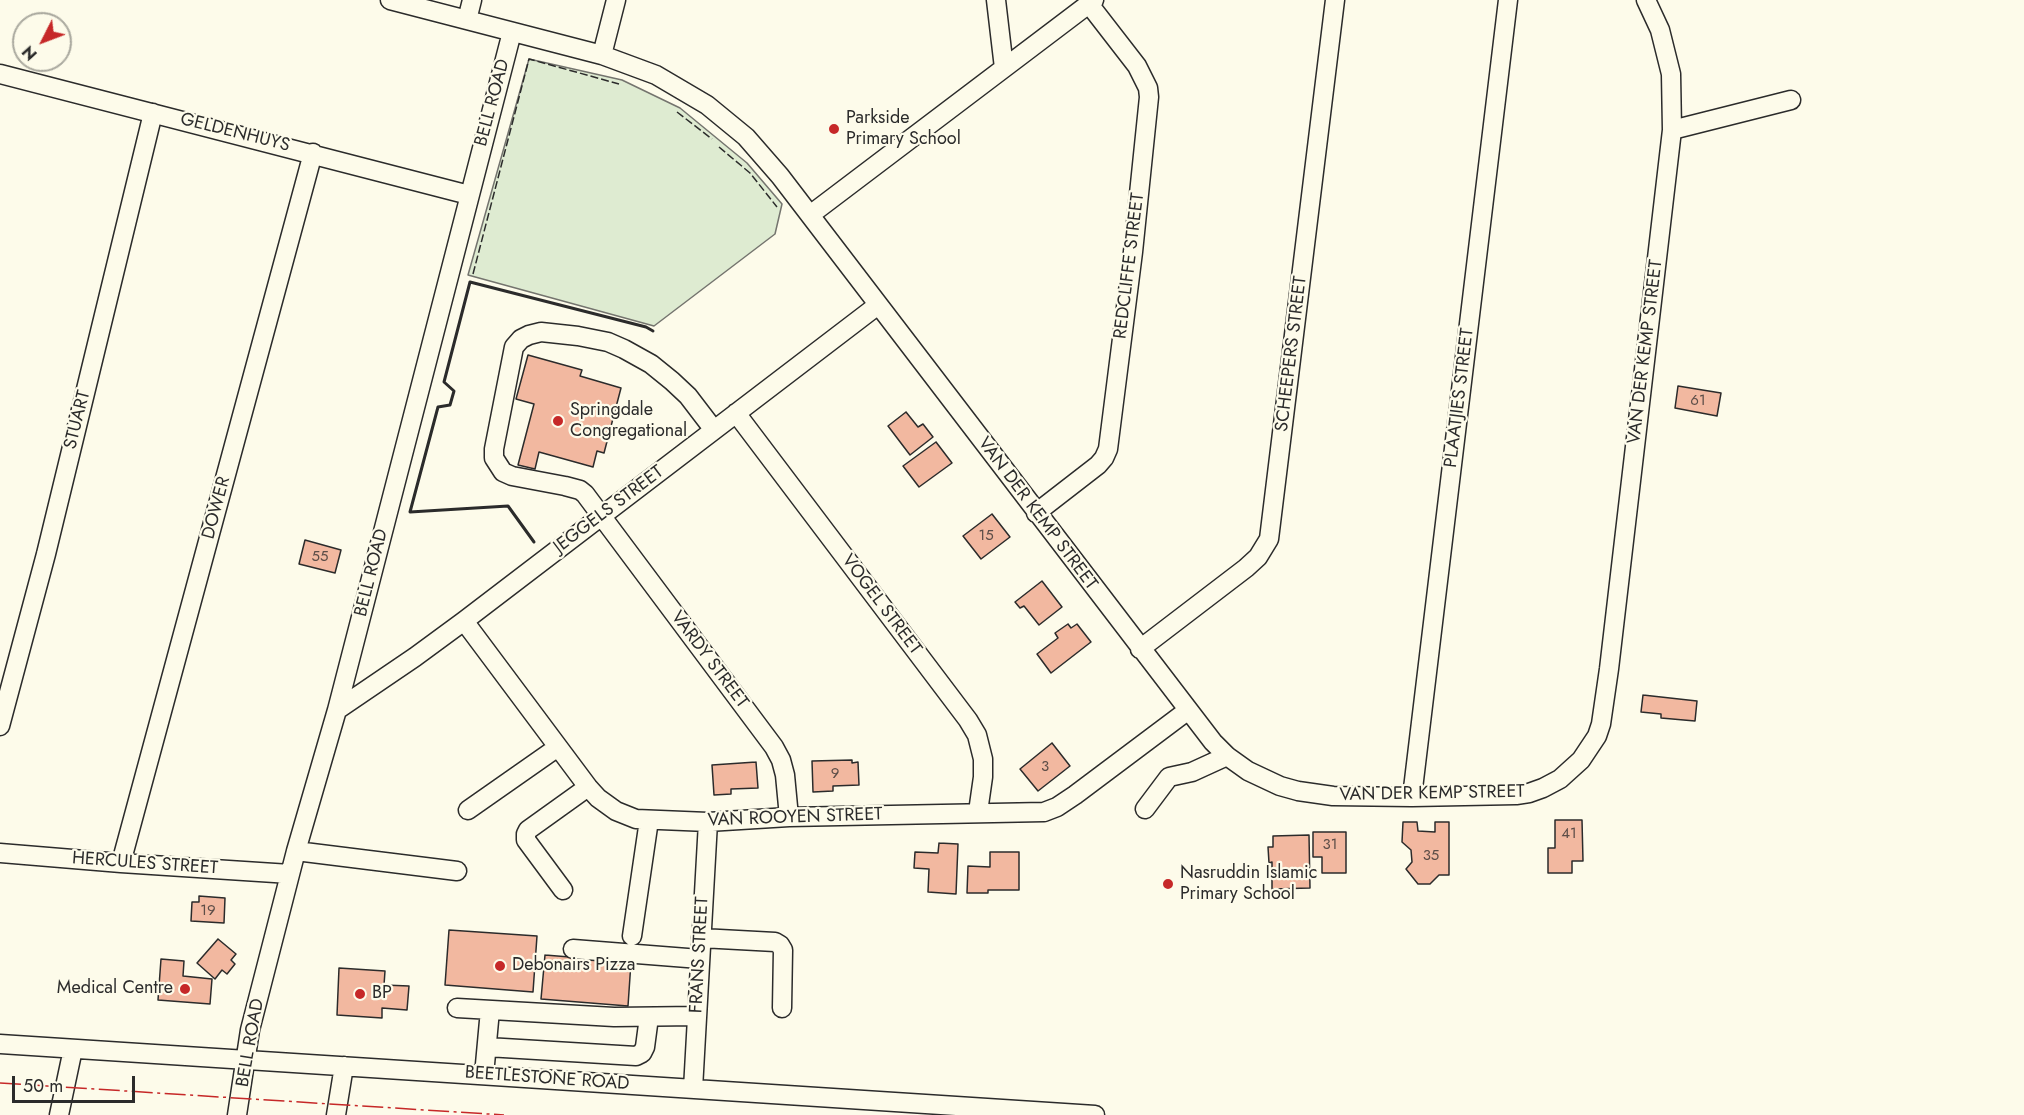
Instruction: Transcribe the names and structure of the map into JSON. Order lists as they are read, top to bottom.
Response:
{
  "streets": {
    "street": [
      "BELL ROAD",
      "GELDENHUYS",
      "REDCLIFFE STREET",
      "VAN DER KEMP STREET",
      "SCHEEPERS STREET",
      "PLAATJIES STREET",
      "STUART",
      "DOWER",
      "JEGGELS STREET",
      "VOGEL STREET",
      "VARDY STREET",
      "VAN ROOYEN STREET",
      "HERCULES STREET",
      "FRANS STREET",
      "BEETLESTONE ROAD"
    ]
  },
  "crossings": [
    ["BELL ROAD", "GELDENHUYS"],
    ["BELL ROAD", "VAN DER KEMP STREET"],
    ["BELL ROAD", "JEGGELS STREET"],
    ["BELL ROAD", "HERCULES STREET"],
    ["BELL ROAD", "BEETLESTONE ROAD"],
    ["GELDENHUYS", "STUART"],
    ["GELDENHUYS", "DOWER"],
    ["REDCLIFFE STREET", "VAN DER KEMP STREET"],
    ["VAN DER KEMP STREET", "SCHEEPERS STREET"],
    ["VAN DER KEMP STREET", "PLAATJIES STREET"],
    ["VAN DER KEMP STREET", "JEGGELS STREET"],
    ["VAN DER KEMP STREET", "VAN ROOYEN STREET"],
    ["DOWER", "HERCULES STREET"],
    ["JEGGELS STREET", "VOGEL STREET"],
    ["JEGGELS STREET", "VARDY STREET"],
    ["JEGGELS STREET", "VAN ROOYEN STREET"],
    ["VOGEL STREET", "VAN ROOYEN STREET"],
    ["VARDY STREET", "VAN ROOYEN STREET"],
    ["VAN ROOYEN STREET", "FRANS STREET"],
    ["FRANS STREET", "BEETLESTONE ROAD"]
  ],
  "places": [
    "Parkside Primary School",
    "Springdale Congregational",
    "Nasruddin Islamic Primary School",
    "Debonairs Pizza",
    "Medical Centre",
    "BP"
  ],
  "house_numbers": [
    "61",
    "15",
    "55",
    "3",
    "9",
    "41",
    "31",
    "35",
    "19"
  ],
  "scale_bar": "50 m",
  "north": "bottom left"
}
